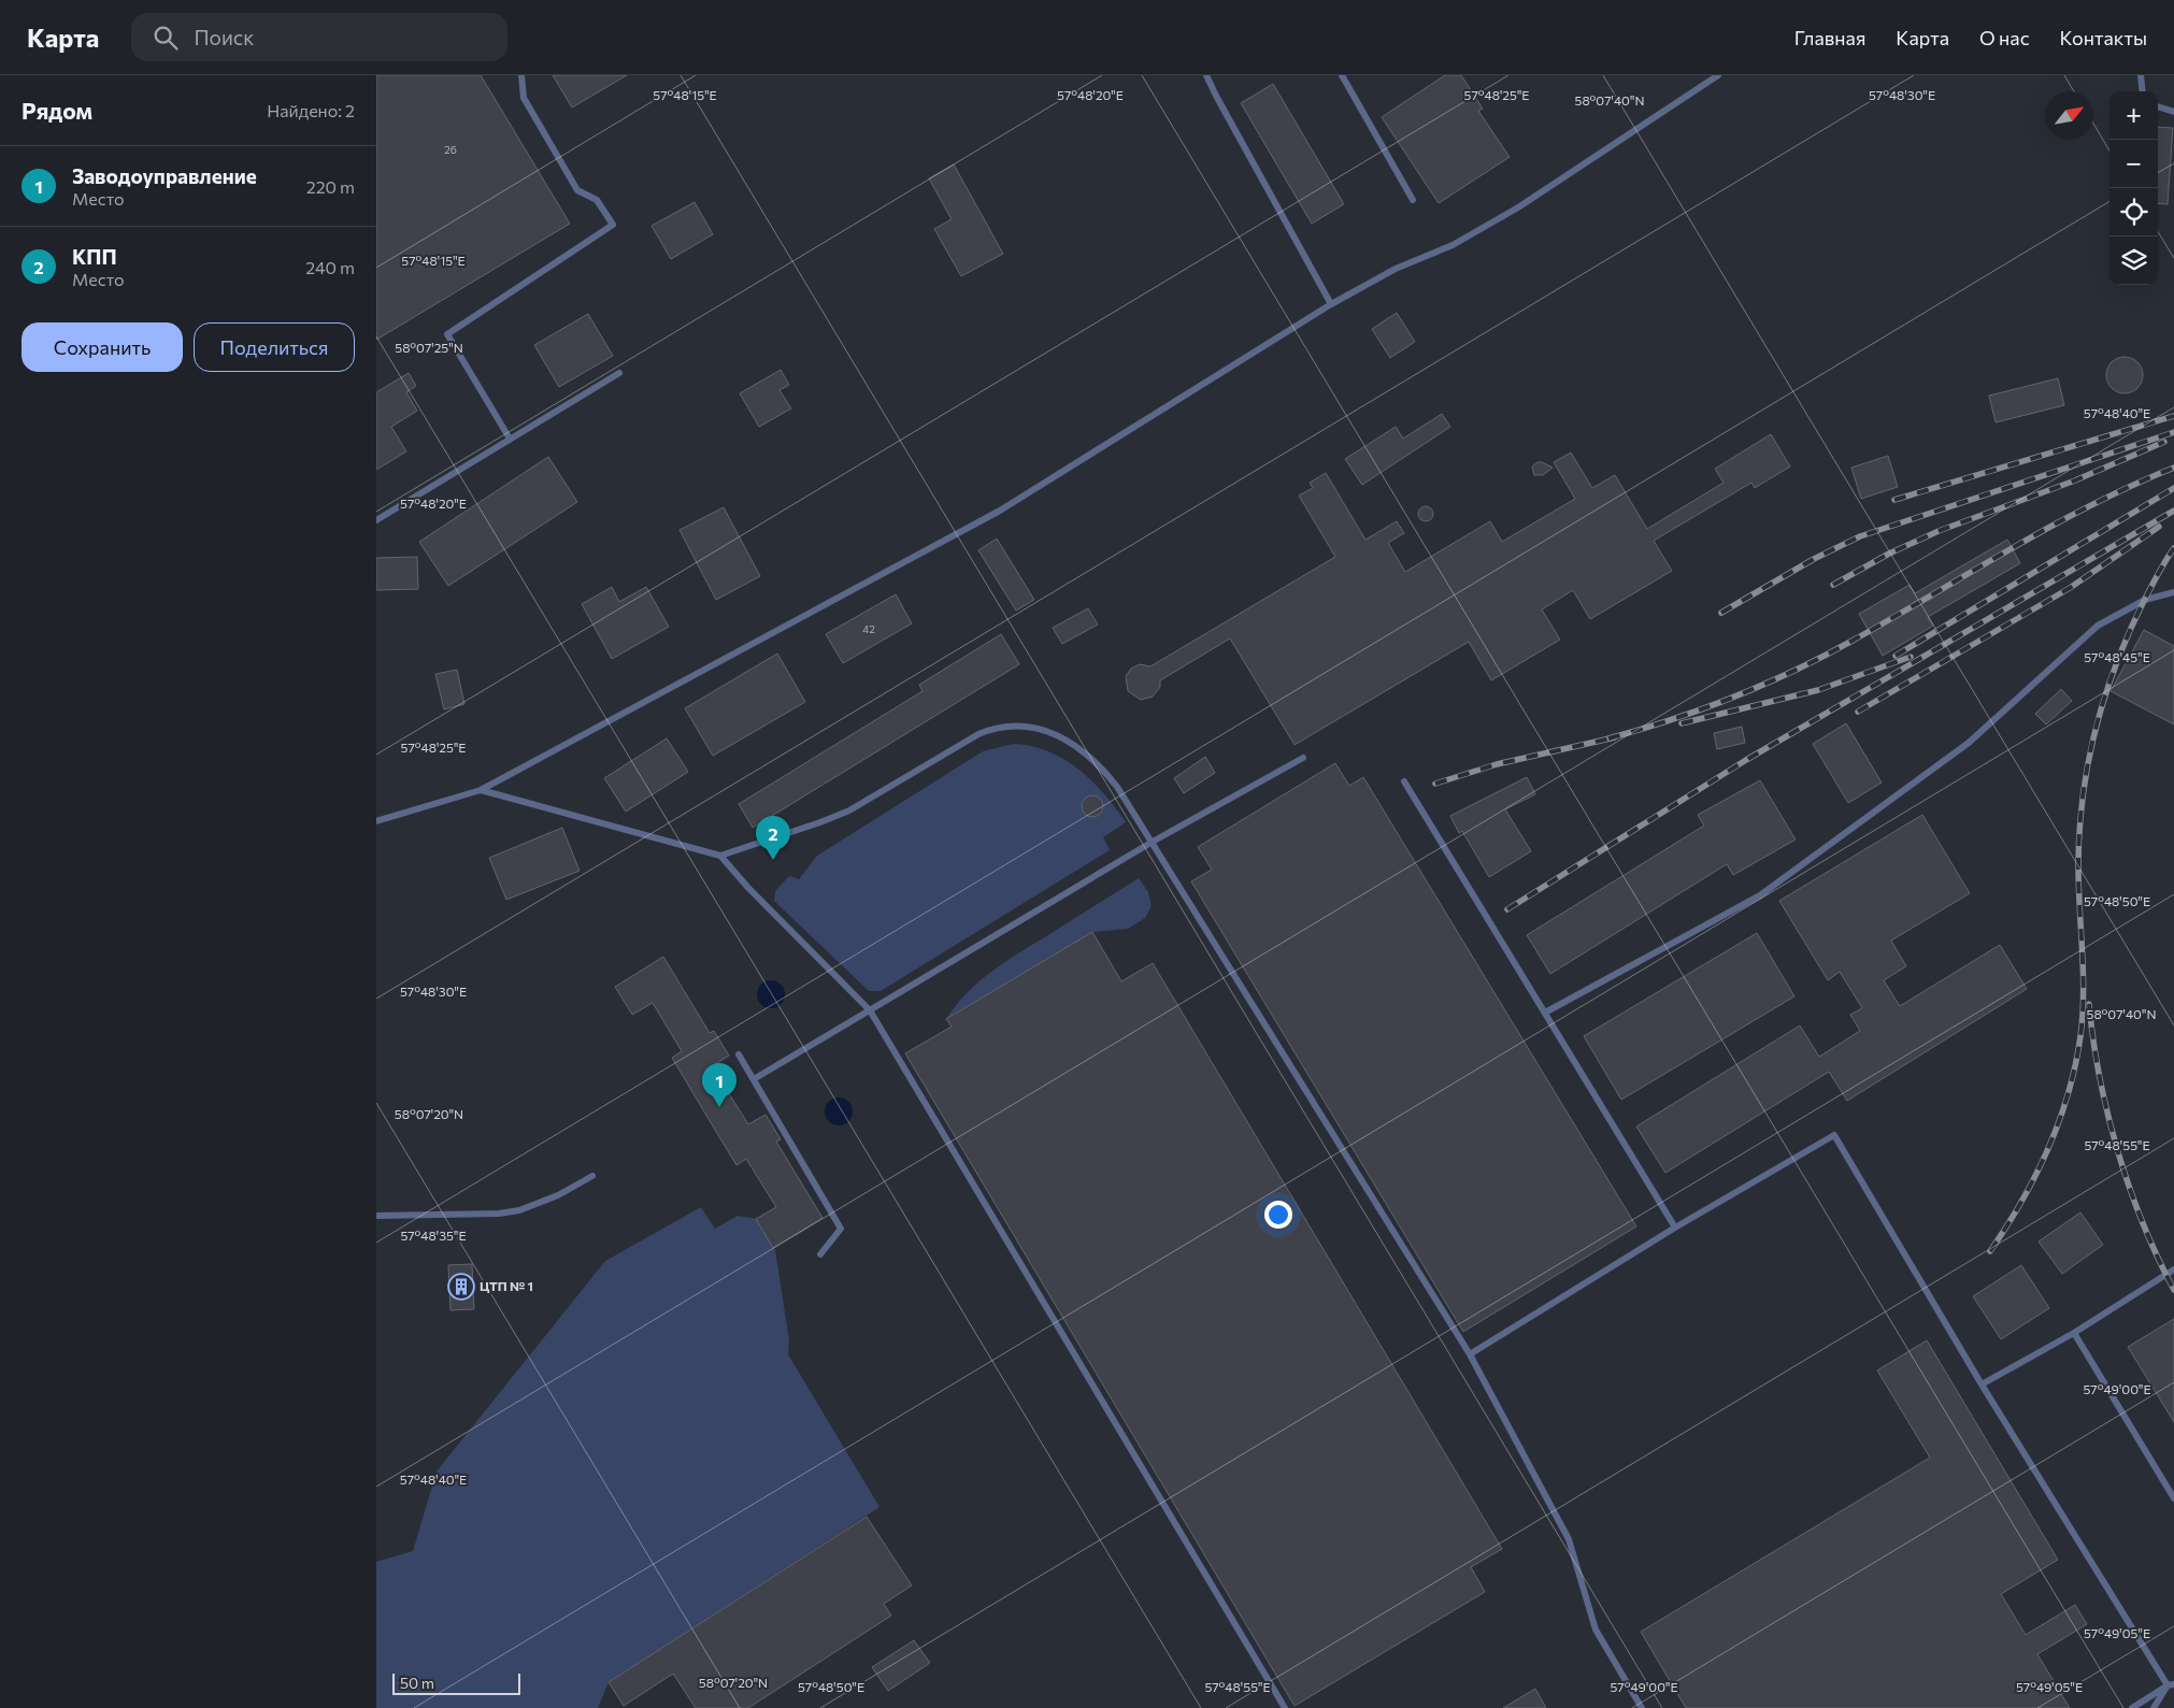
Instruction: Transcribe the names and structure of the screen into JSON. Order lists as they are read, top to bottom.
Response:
{
  "places": {
    "building": ["ЦТП № 1"]
  },
  "house_numbers": ["26", "42"],
  "scale_bar": "50 m",
  "north": "top right",
  "page": {
    "header": "Карта",
    "search": "Поиск",
    "nav": [
      "Главная",
      "Карта",
      "О нас",
      "Контакты"
    ],
    "heading": ["Рядом", "Найдено: 2"],
    "map_buttons": ["+", "−"],
    "list": [
      {
        "mark": "1",
        "name": "Заводоуправление",
        "note": "Место",
        "value": "220 m"
      },
      {
        "mark": "2",
        "name": "КПП",
        "note": "Место",
        "value": "240 m"
      }
    ],
    "buttons": ["Сохранить", "Поделиться"],
    "pins": ["2", "1"],
    "scale": "50 m"
  },
  "coordinates": [
    "57°48'15\"E",
    "57°48'20\"E",
    "57°48'25\"E",
    "57°48'30\"E",
    "58°07'40\"N",
    "58°07'25\"N",
    "57°48'40\"E",
    "57°48'45\"E",
    "57°48'50\"E",
    "58°07'20\"N",
    "57°48'55\"E",
    "57°48'35\"E",
    "57°49'00\"E",
    "57°49'05\"E"
  ]
}
